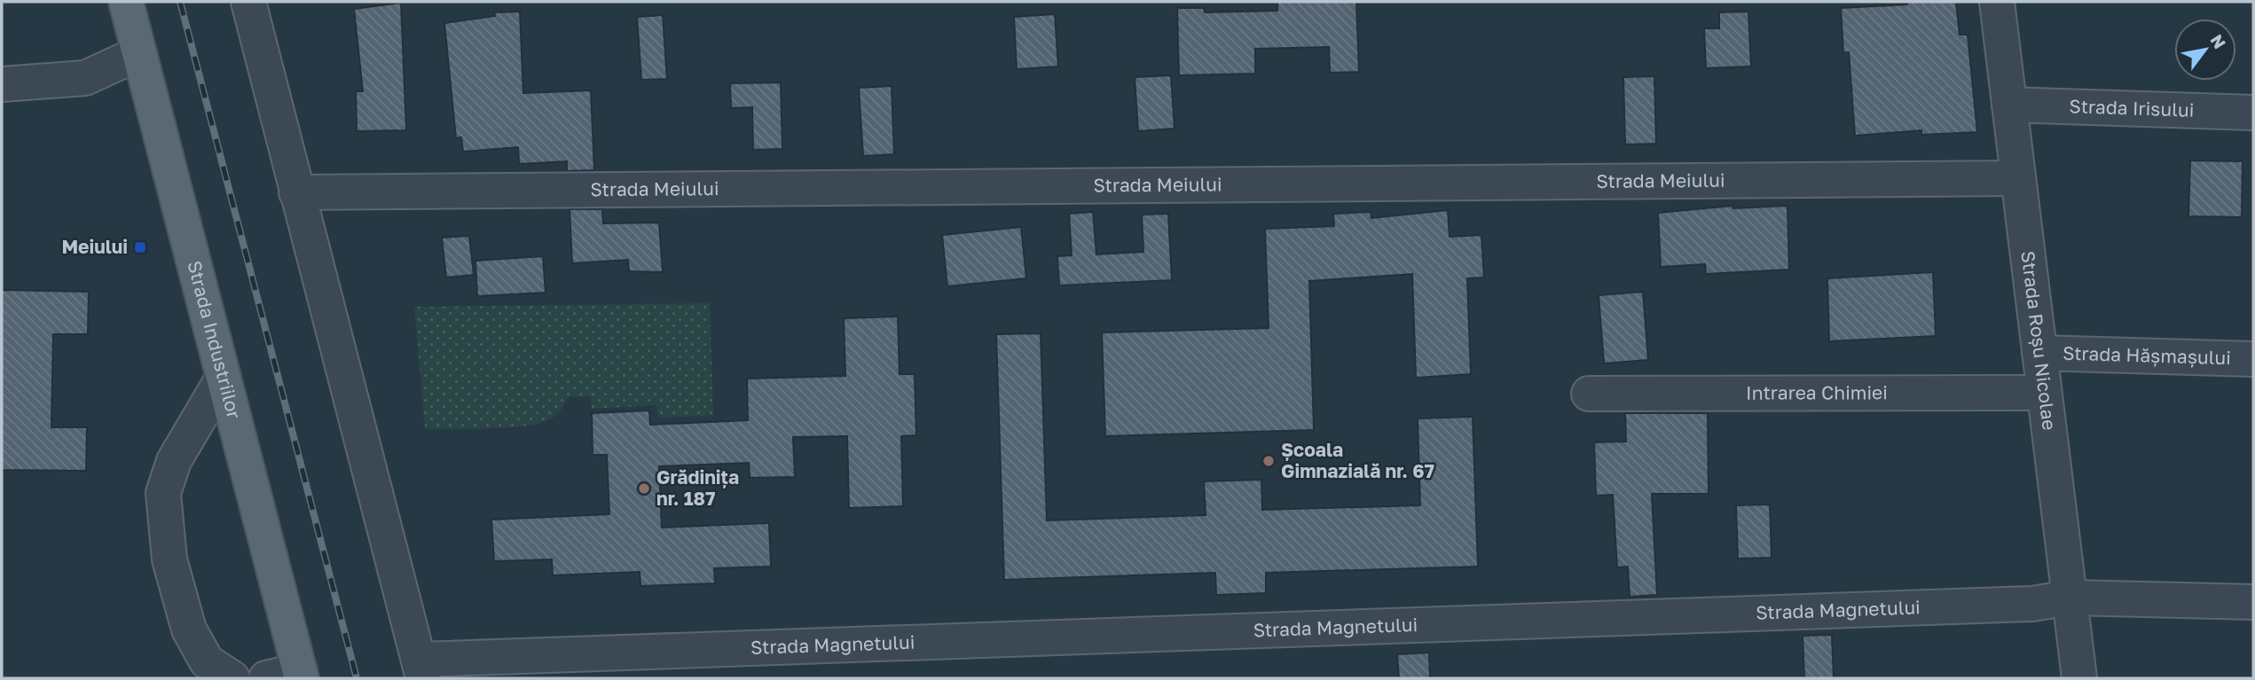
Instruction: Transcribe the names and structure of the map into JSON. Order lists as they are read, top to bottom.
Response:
{
  "streets": {
    "main road": ["Strada Industriilor"],
    "street": [
      "Strada Irisului",
      "Strada Meiului",
      "Strada Roșu Nicolae",
      "Strada Hășmașului",
      "Intrarea Chimiei",
      "Strada Magnetului"
    ]
  },
  "crossings": [
    ["Strada Irisului", "Strada Roșu Nicolae"],
    ["Strada Meiului", "Strada Roșu Nicolae"],
    ["Strada Roșu Nicolae", "Strada Hășmașului"],
    ["Strada Roșu Nicolae", "Intrarea Chimiei"],
    ["Strada Roșu Nicolae", "Strada Magnetului"]
  ],
  "places": {
    "transit": ["Meiului"],
    "other": ["Școala Gimnazială nr. 67", "Grădinița nr. 187"]
  },
  "north": "top right"
}
